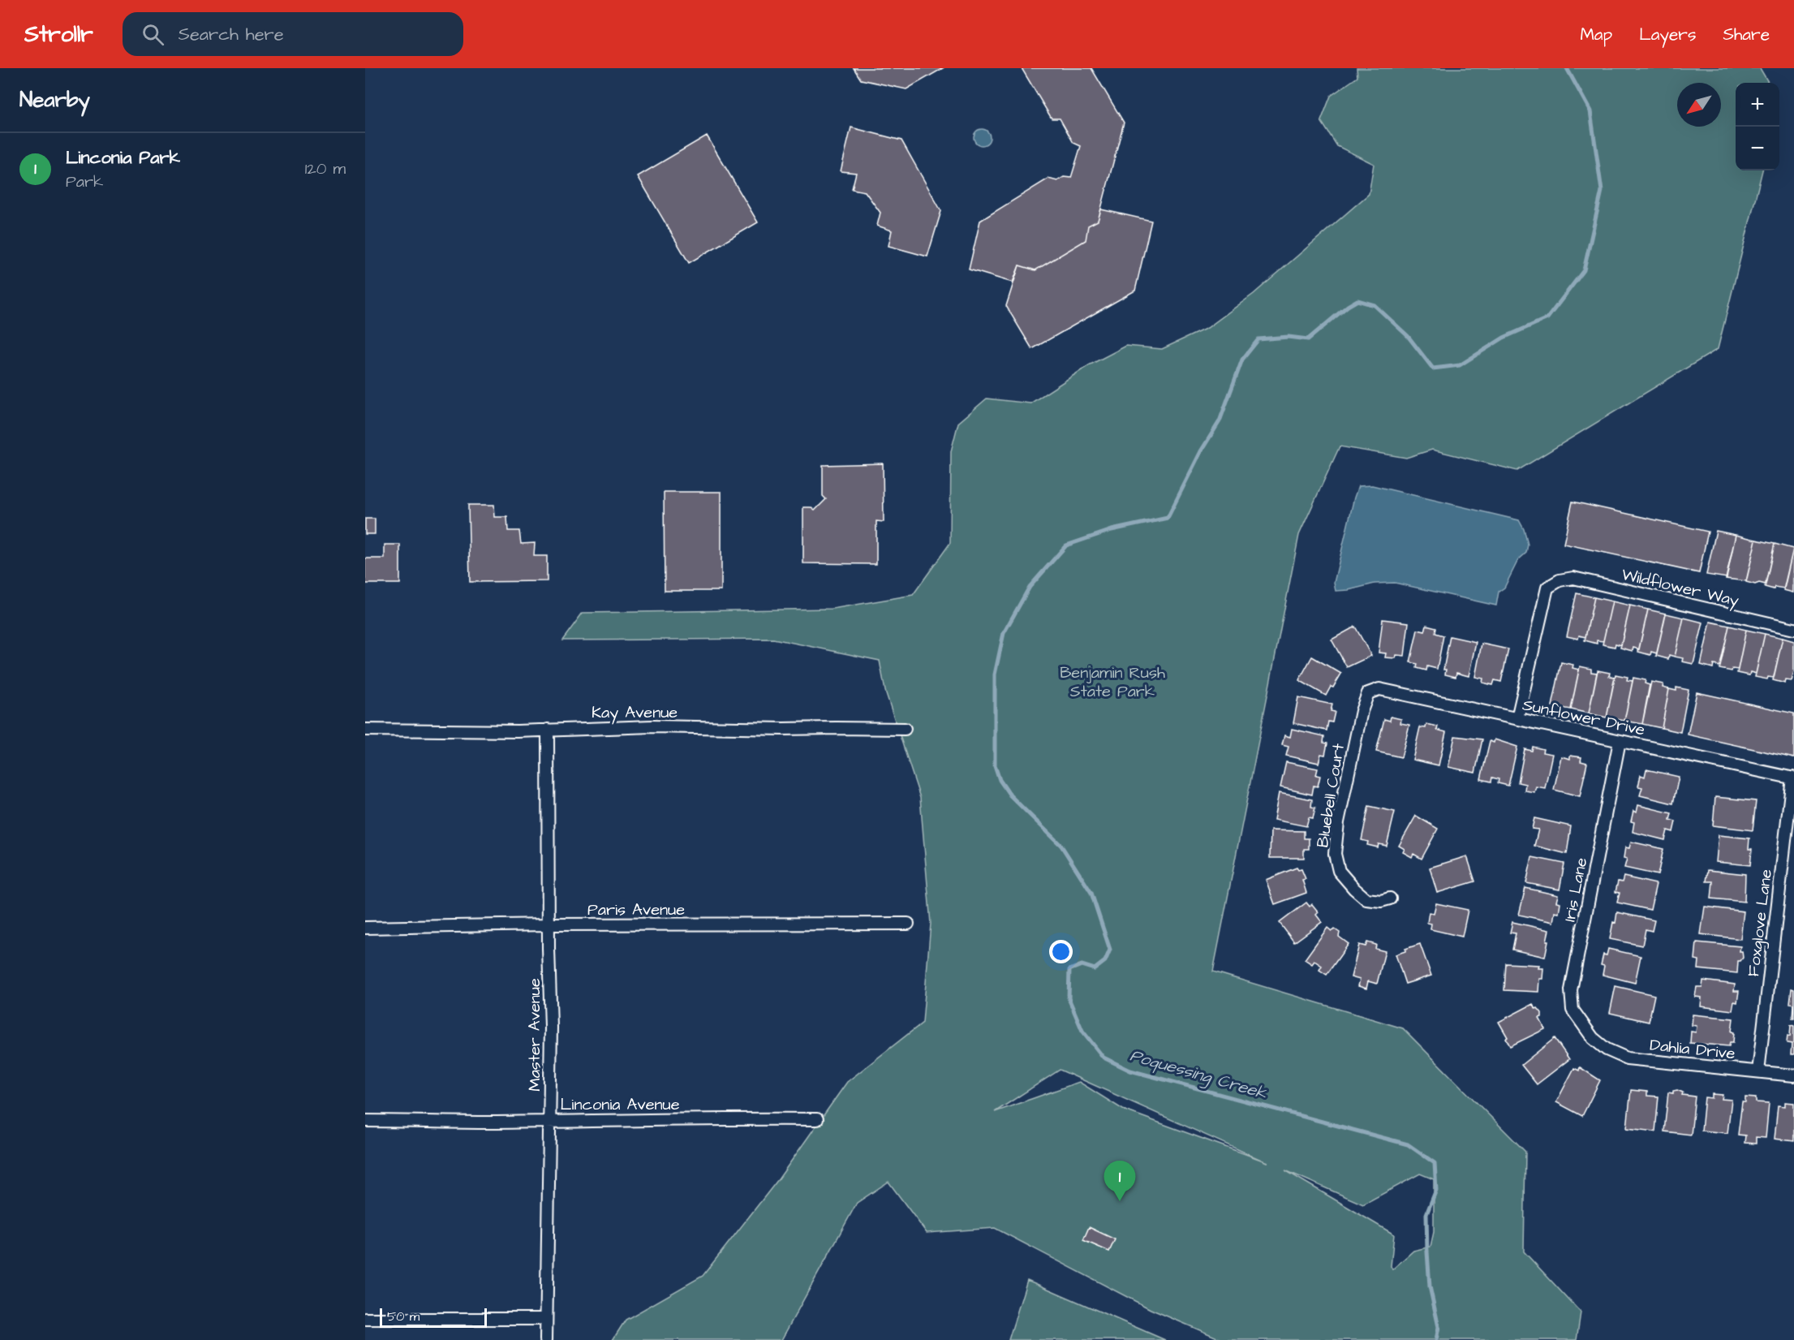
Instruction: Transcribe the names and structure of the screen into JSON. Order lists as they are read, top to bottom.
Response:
{
  "streets": {
    "street": [
      "Wildflower Way",
      "Kay Avenue",
      "Sunflower Drive",
      "Bluebell Court",
      "Iris Lane",
      "Paris Avenue",
      "Foxglove Lane",
      "Master Avenue",
      "Dahlia Drive",
      "Linconia Avenue"
    ]
  },
  "crossings": [
    ["Wildflower Way", "Sunflower Drive"],
    ["Kay Avenue", "Master Avenue"],
    ["Sunflower Drive", "Bluebell Court"],
    ["Sunflower Drive", "Iris Lane"],
    ["Sunflower Drive", "Foxglove Lane"],
    ["Iris Lane", "Dahlia Drive"],
    ["Paris Avenue", "Master Avenue"],
    ["Foxglove Lane", "Dahlia Drive"],
    ["Master Avenue", "Linconia Avenue"]
  ],
  "water": ["Poquessing Creek"],
  "parks": ["Benjamin Rush State Park"],
  "scale_bar": "50 m",
  "north": "bottom left",
  "page": {
    "header": "Strollr",
    "search": "Search here",
    "nav": ["Map", "Layers", "Share"],
    "heading": "Nearby",
    "map_buttons": ["+", "−"],
    "list": [
      {
        "mark": "1",
        "name": "Linconia Park",
        "note": "Park",
        "value": "120 m"
      }
    ],
    "pins": "1",
    "scale": "50 m"
  }
}
